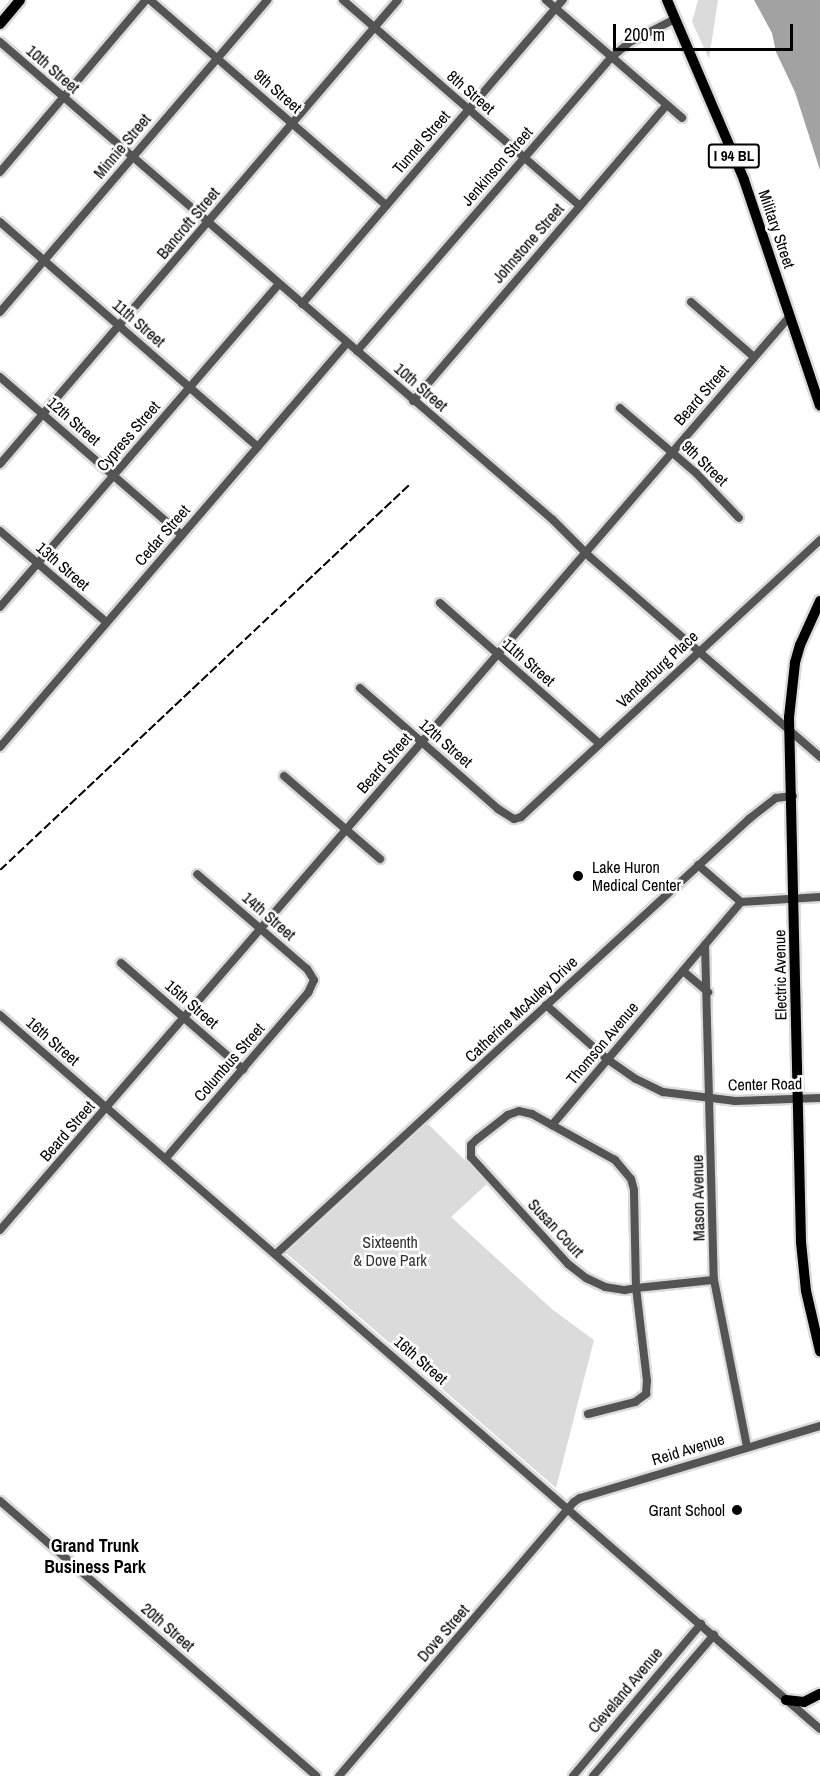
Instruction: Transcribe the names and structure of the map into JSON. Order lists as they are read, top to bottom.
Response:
{
  "streets": {
    "main road": ["I 94 BL", "Military Street", "Electric Avenue"],
    "street": [
      "10th Street",
      "9th Street",
      "8th Street",
      "Tunnel Street",
      "Minnie Street",
      "Jenkinson Street",
      "Bancroft Street",
      "Johnstone Street",
      "11th Street",
      "Beard Street",
      "12th Street",
      "Cypress Street",
      "Cedar Street",
      "13th Street",
      "Vanderburg Place",
      "14th Street",
      "15th Street",
      "Catherine McAuley Drive",
      "16th Street",
      "Thomson Avenue",
      "Columbus Street",
      "Center Road",
      "Mason Avenue",
      "Susan Court",
      "Reid Avenue",
      "20th Street",
      "Dove Street",
      "Cleveland Avenue"
    ]
  },
  "crossings": [
    ["10th Street", "Tunnel Street"],
    ["10th Street", "Minnie Street"],
    ["10th Street", "Jenkinson Street"],
    ["10th Street", "Bancroft Street"],
    ["10th Street", "Johnstone Street"],
    ["10th Street", "Beard Street"],
    ["10th Street", "Cypress Street"],
    ["10th Street", "Cedar Street"],
    ["10th Street", "Vanderburg Place"],
    ["10th Street", "Electric Avenue"],
    ["9th Street", "Tunnel Street"],
    ["9th Street", "Minnie Street"],
    ["9th Street", "Bancroft Street"],
    ["9th Street", "Beard Street"],
    ["8th Street", "Tunnel Street"],
    ["8th Street", "Jenkinson Street"],
    ["8th Street", "Bancroft Street"],
    ["8th Street", "Johnstone Street"],
    ["Minnie Street", "11th Street"],
    ["Jenkinson Street", "Military Street"],
    ["Bancroft Street", "11th Street"],
    ["Bancroft Street", "12th Street"],
    ["Military Street", "Beard Street"],
    ["11th Street", "Beard Street"],
    ["11th Street", "Cypress Street"],
    ["11th Street", "Cedar Street"],
    ["11th Street", "Vanderburg Place"],
    ["Beard Street", "12th Street"],
    ["Beard Street", "14th Street"],
    ["Beard Street", "15th Street"],
    ["Beard Street", "16th Street"],
    ["12th Street", "Cypress Street"],
    ["12th Street", "Cedar Street"],
    ["12th Street", "Vanderburg Place"],
    ["Cypress Street", "13th Street"],
    ["Cedar Street", "13th Street"],
    ["14th Street", "Columbus Street"],
    ["Electric Avenue", "Catherine McAuley Drive"],
    ["Electric Avenue", "Center Road"],
    ["15th Street", "Columbus Street"],
    ["Catherine McAuley Drive", "16th Street"],
    ["16th Street", "Columbus Street"],
    ["16th Street", "Reid Avenue"],
    ["16th Street", "Dove Street"],
    ["16th Street", "Cleveland Avenue"],
    ["Thomson Avenue", "Mason Avenue"],
    ["Thomson Avenue", "Susan Court"],
    ["Center Road", "Mason Avenue"],
    ["Mason Avenue", "Susan Court"],
    ["Mason Avenue", "Reid Avenue"],
    ["Reid Avenue", "Dove Street"]
  ],
  "districts": ["Grand Trunk Business Park"],
  "parks": ["Sixteenth & Dove Park"],
  "places": ["Lake Huron Medical Center", "Grant School"],
  "scale_bar": "200 m"
}
